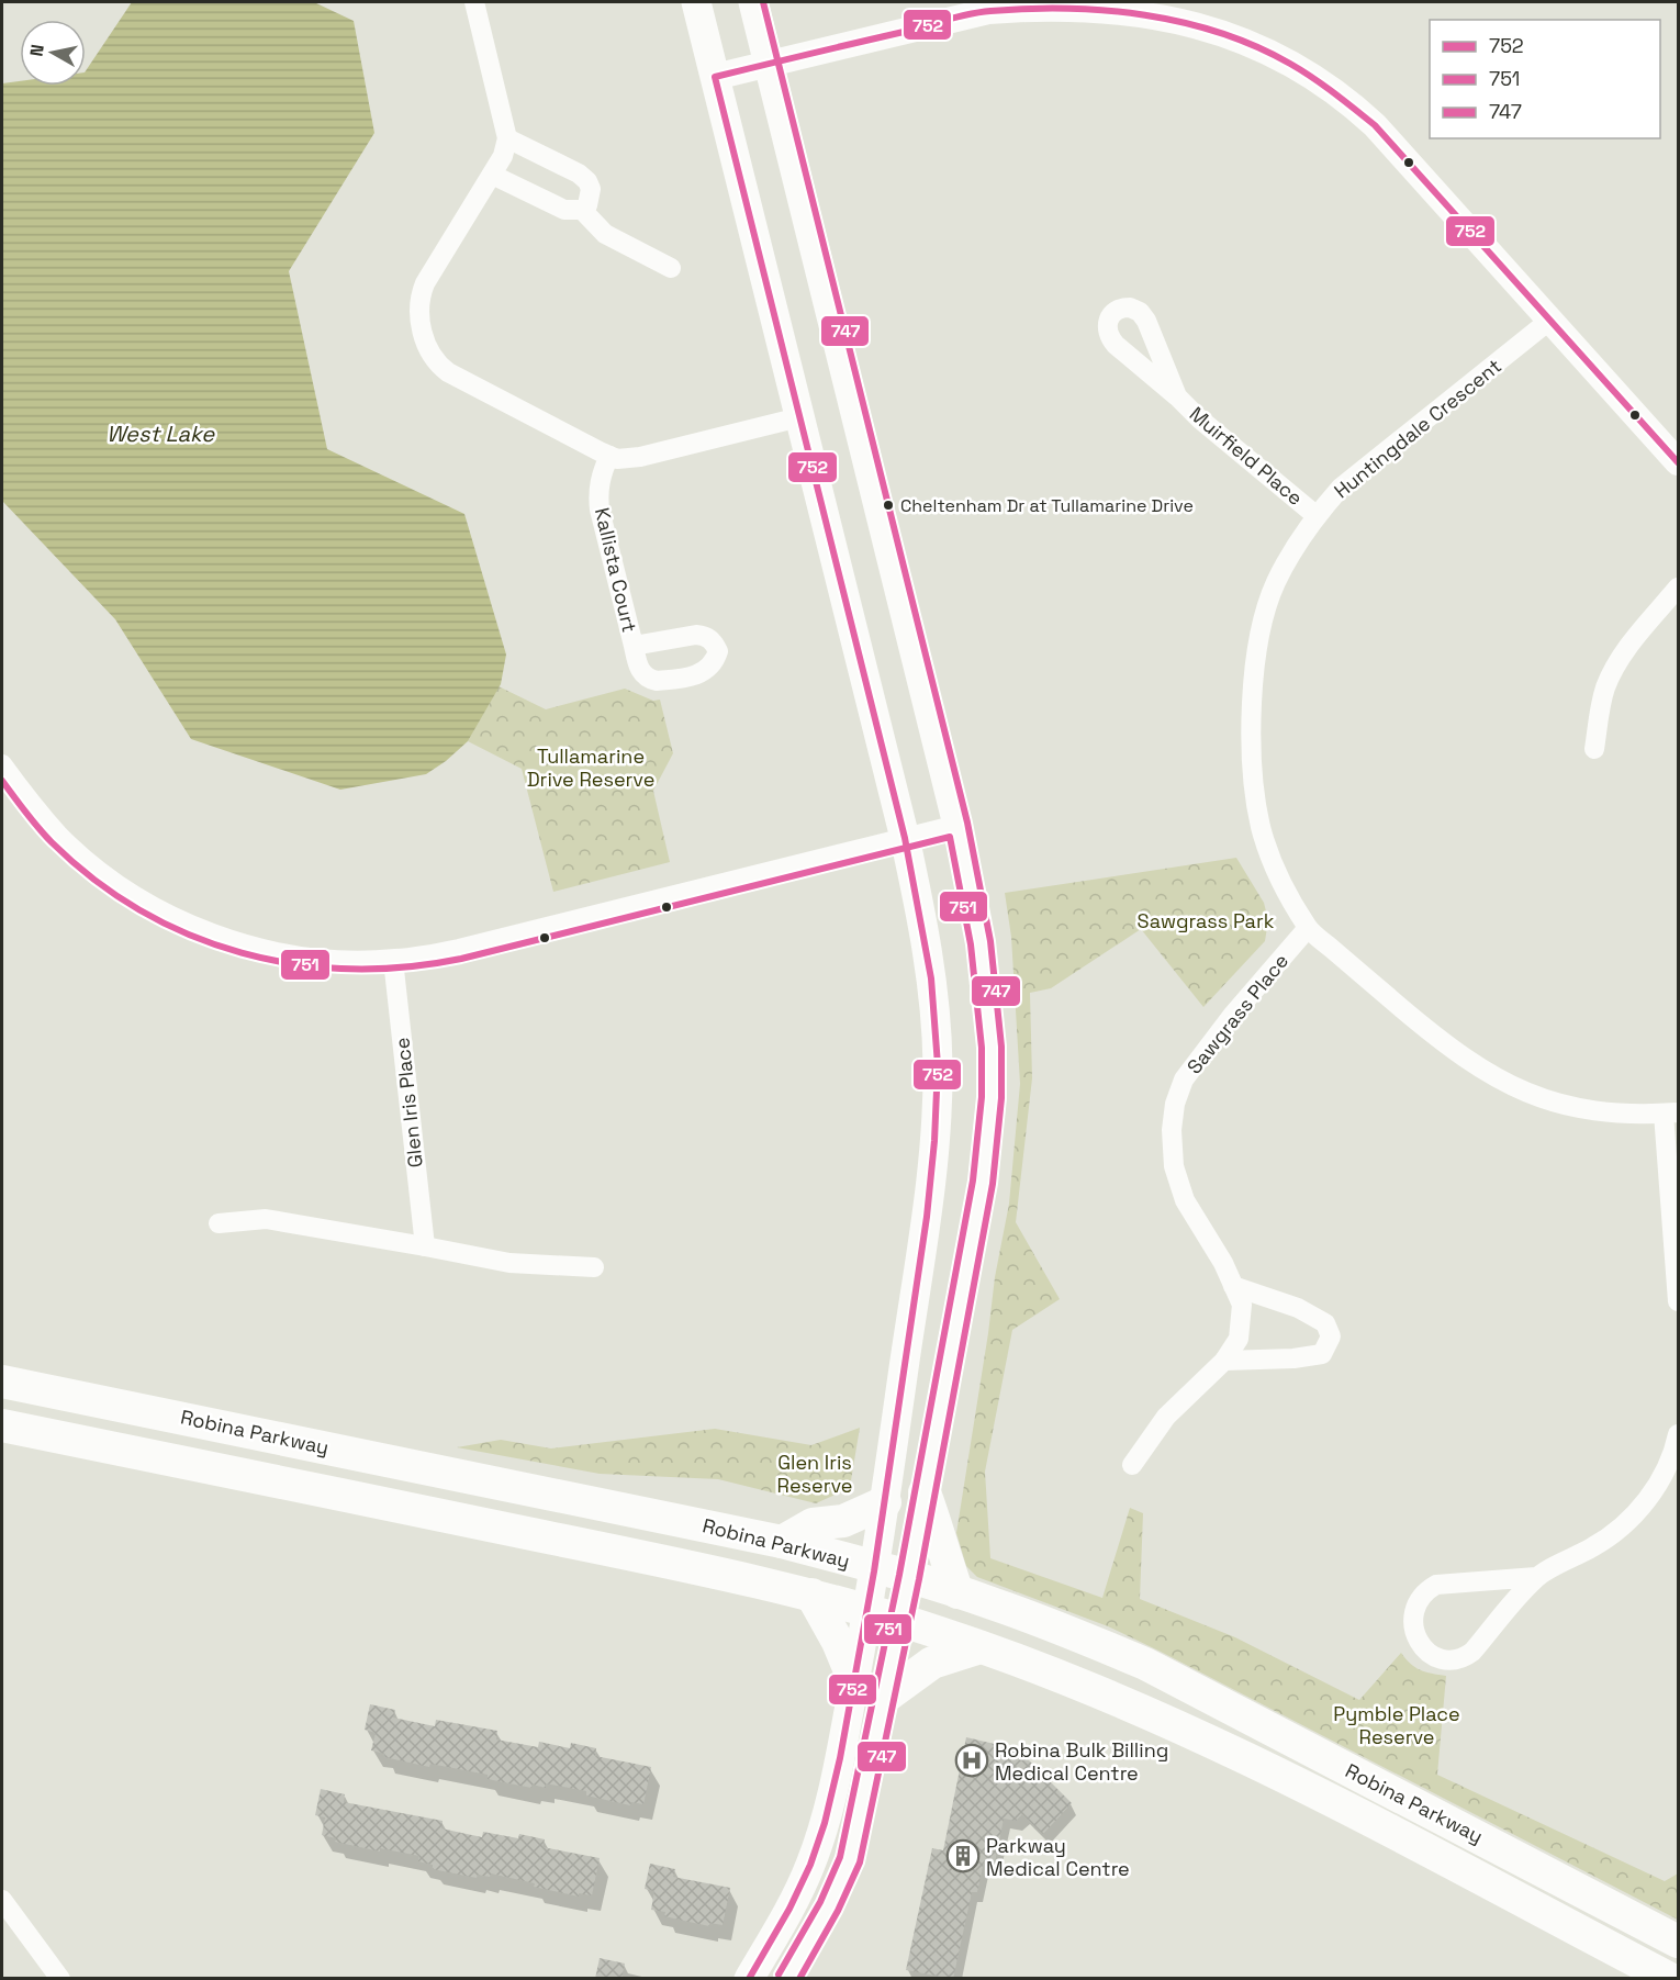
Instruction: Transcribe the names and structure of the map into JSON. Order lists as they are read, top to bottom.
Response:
{
  "streets": {
    "main road": ["Robina Parkway"],
    "street": [
      "Huntingdale Crescent",
      "Muirfield Place",
      "Kallista Court",
      "Sawgrass Place",
      "Glen Iris Place"
    ]
  },
  "crossings": [
    ["Huntingdale Crescent", "Muirfield Place"],
    ["Huntingdale Crescent", "Sawgrass Place"]
  ],
  "water": ["West Lake"],
  "parks": [
    "Tullamarine Drive Reserve",
    "Sawgrass Park",
    "Glen Iris Reserve",
    "Pymble Place Reserve"
  ],
  "places": {
    "other": ["Cheltenham Dr at Tullamarine Drive"],
    "hospital": ["Robina Bulk Billing Medical Centre"],
    "building": ["Parkway Medical Centre"]
  },
  "lines": ["transit line 747", "transit line 752", "transit line 751"],
  "legend": ["752", "751", "747"],
  "north": "left"
}
